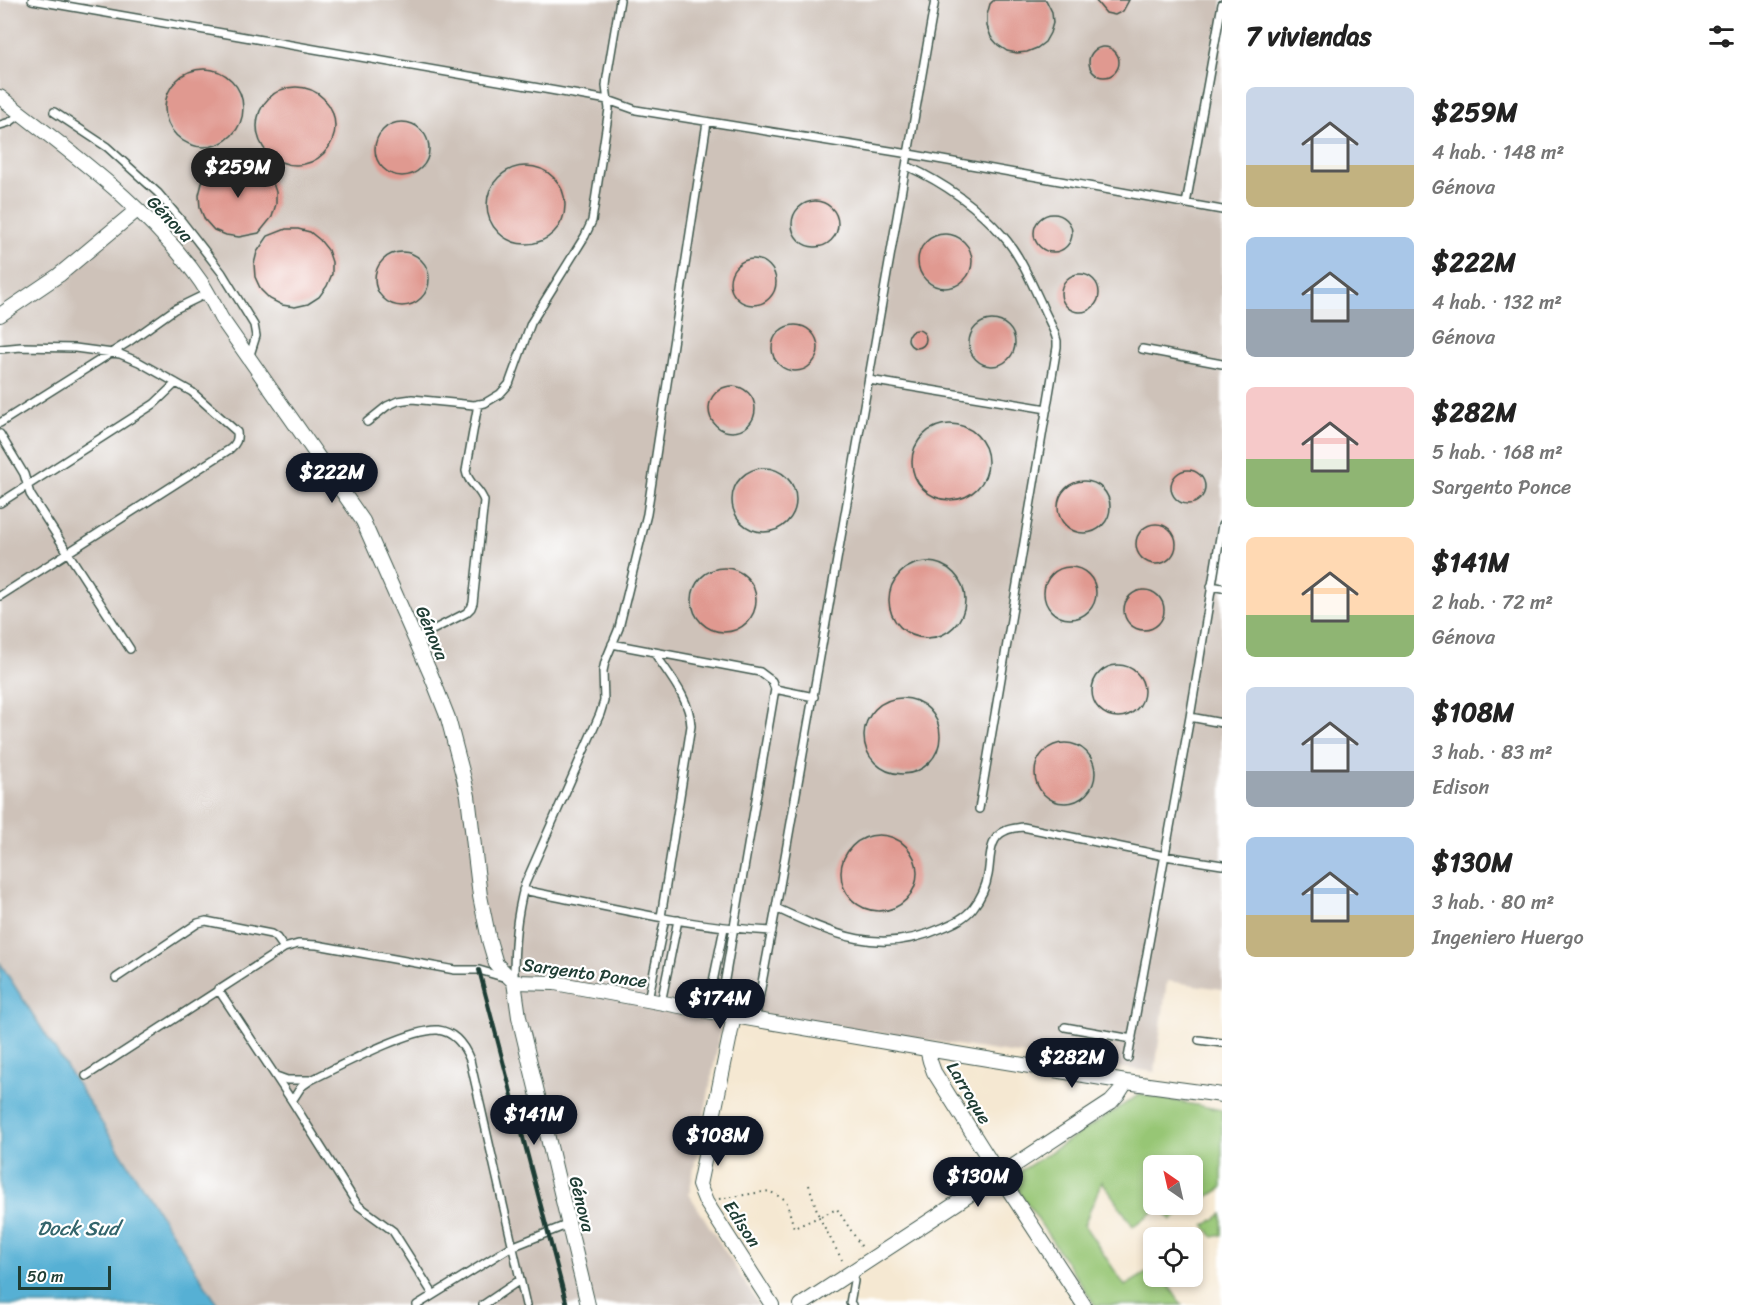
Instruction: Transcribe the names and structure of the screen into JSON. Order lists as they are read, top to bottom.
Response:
{
  "streets": {
    "street": [
      "Génova",
      "Sargento Ponce",
      "Larroque",
      "Edison"
    ]
  },
  "crossings": [
    ["Génova", "Sargento Ponce"],
    ["Sargento Ponce", "Larroque"],
    ["Sargento Ponce", "Edison"]
  ],
  "water": ["Dock Sud"],
  "scale_bar": "50 m",
  "north": "top left",
  "page": {
    "heading": "7 viviendas",
    "list": [
      {
        "name": "$259M",
        "note": "4 hab. · 148 m² · Génova"
      },
      {
        "name": "$222M",
        "note": "4 hab. · 132 m² · Génova"
      },
      {
        "name": "$282M",
        "note": "5 hab. · 168 m² · Sargento Ponce"
      },
      {
        "name": "$141M",
        "note": "2 hab. · 72 m² · Génova"
      },
      {
        "name": "$108M",
        "note": "3 hab. · 83 m² · Edison"
      },
      {
        "name": "$130M",
        "note": "3 hab. · 80 m² · Ingeniero Huergo"
      }
    ],
    "price": [
      "$259M",
      "$222M",
      "$174M",
      "$282M",
      "$141M",
      "$108M",
      "$130M"
    ],
    "scale": "50 m"
  }
}
